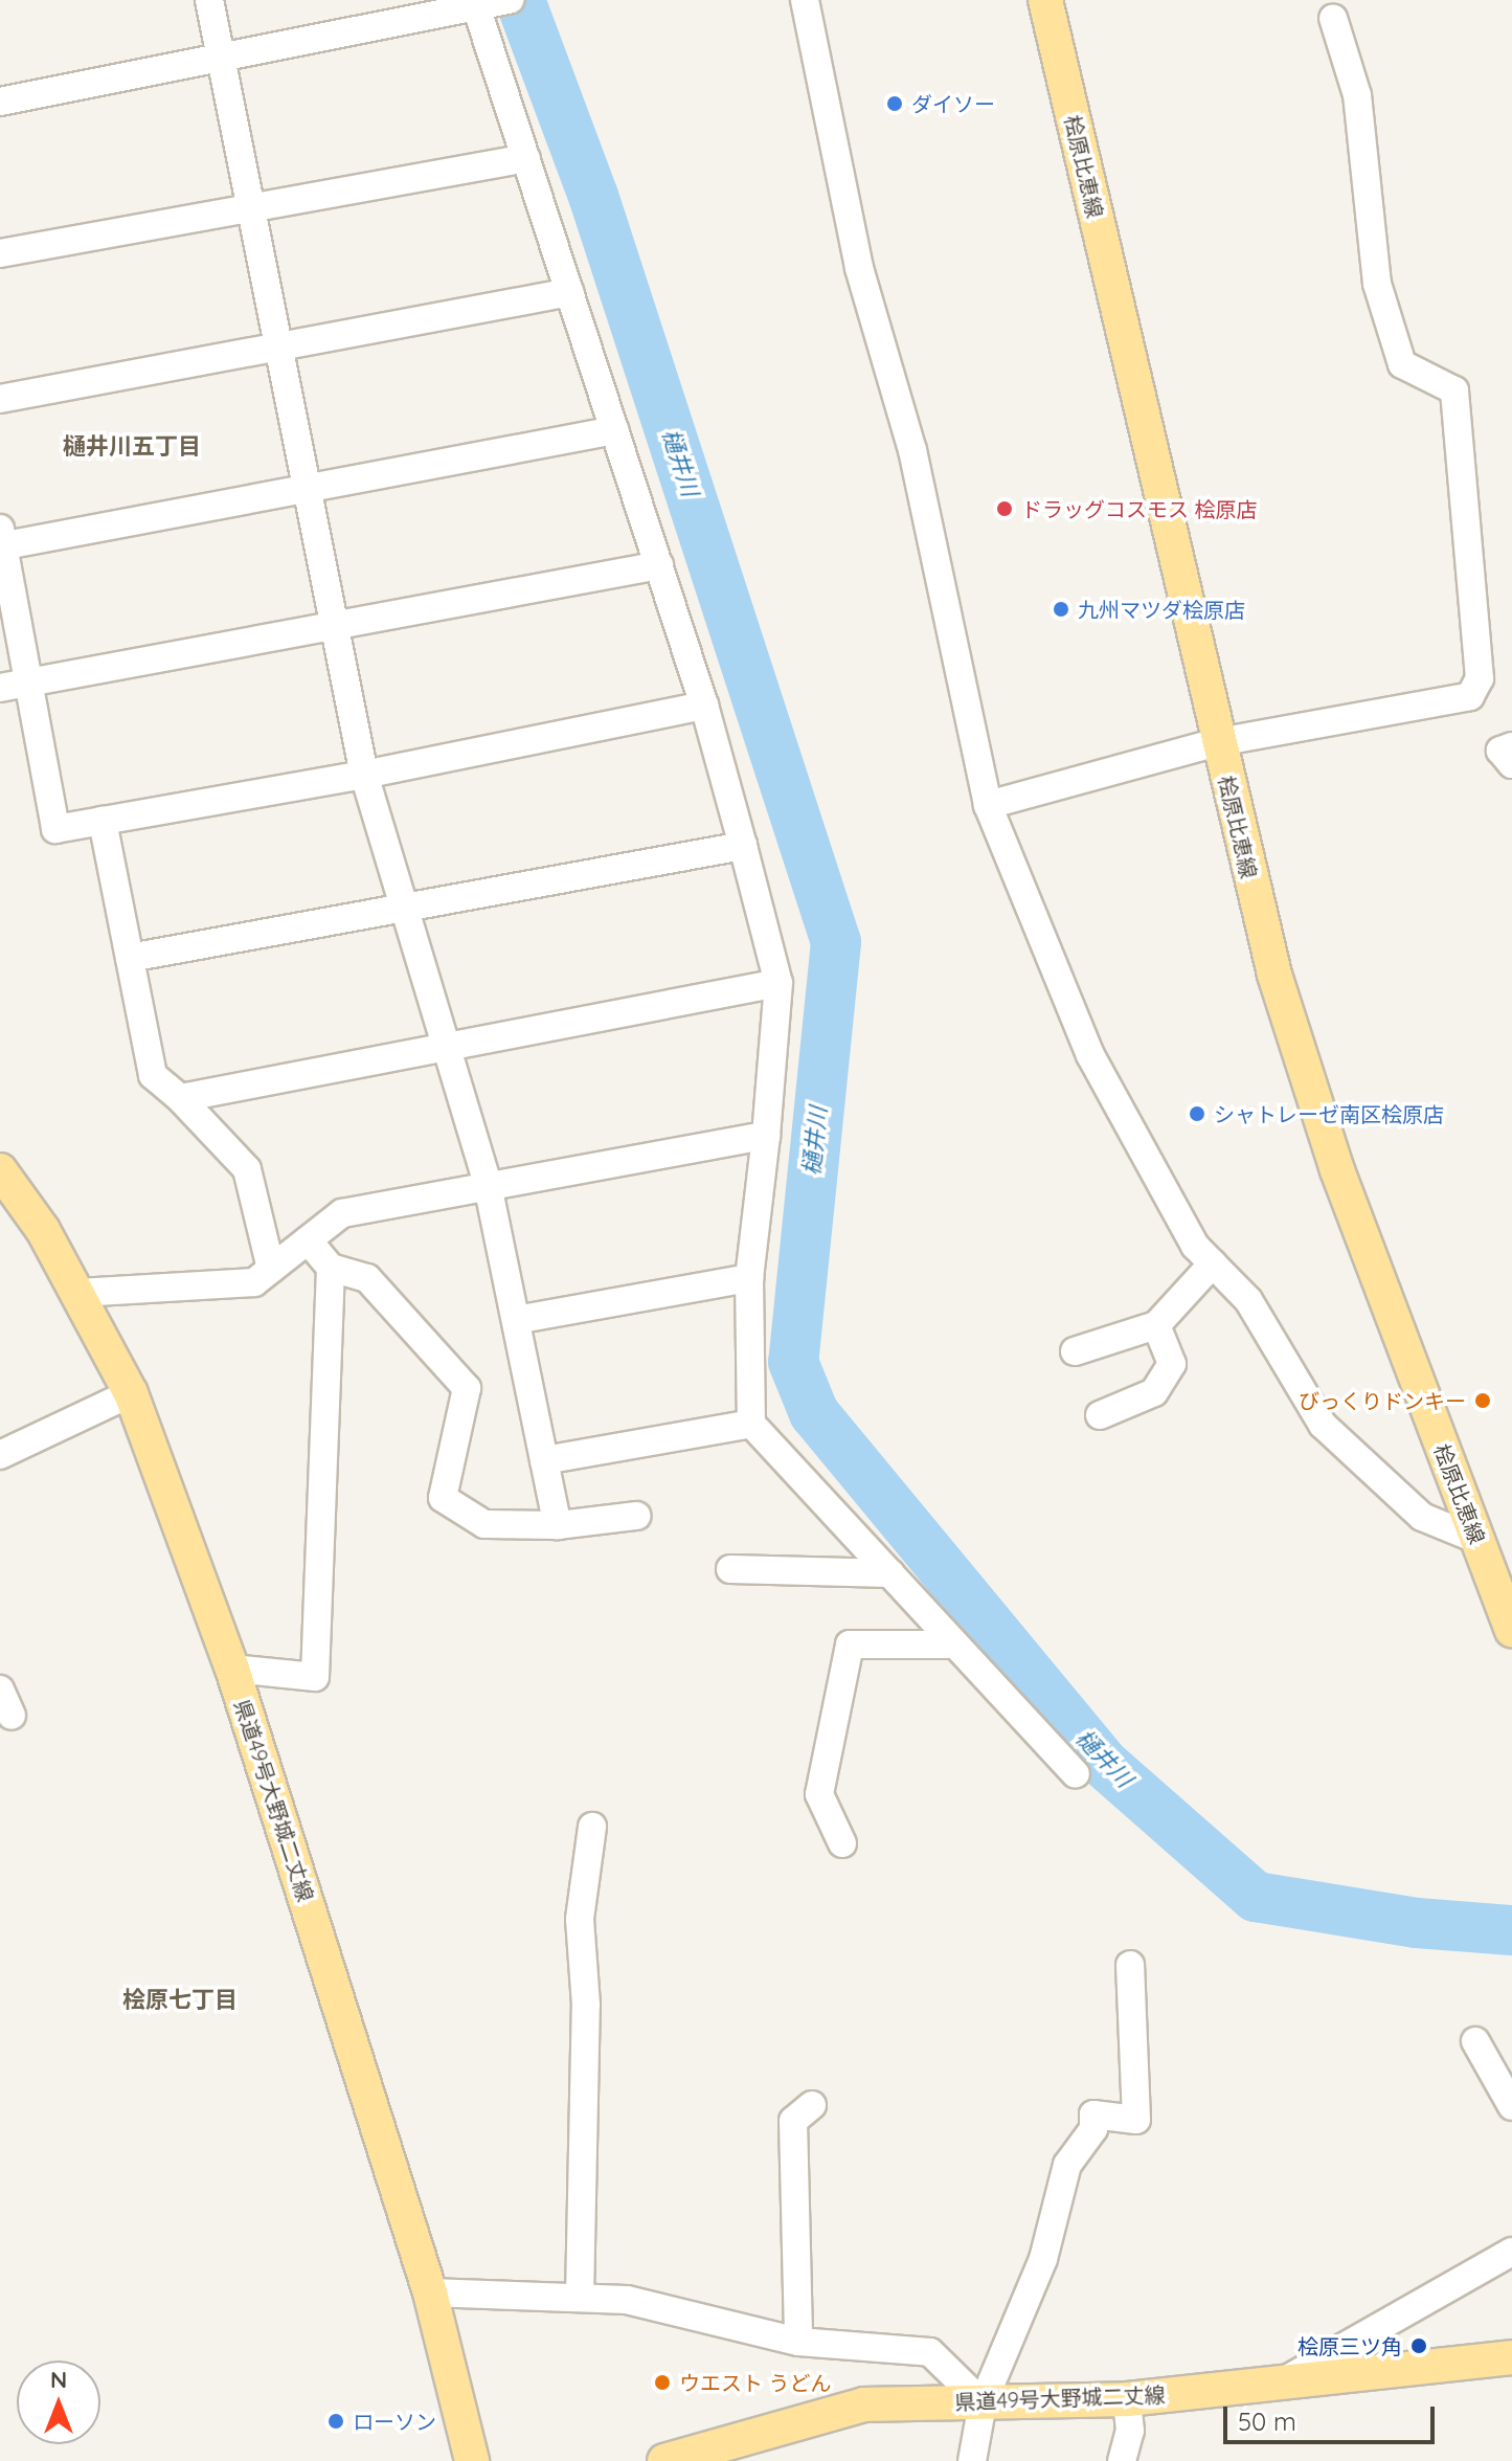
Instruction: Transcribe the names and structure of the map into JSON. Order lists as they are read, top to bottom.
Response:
{
  "streets": {
    "main road": ["桧原比恵線", "県道49号大野城二丈線"]
  },
  "districts": ["樋井川五丁目", "桧原七丁目"],
  "water": ["樋井川"],
  "places": [
    "ダイソー",
    "ドラッグコスモス 桧原店",
    "九州マツダ桧原店",
    "シャトレーゼ南区桧原店",
    "びっくりドンキー",
    "桧原三ツ角",
    "ウエスト うどん",
    "ローソン"
  ],
  "scale_bar": "50 m",
  "north": "top"
}
